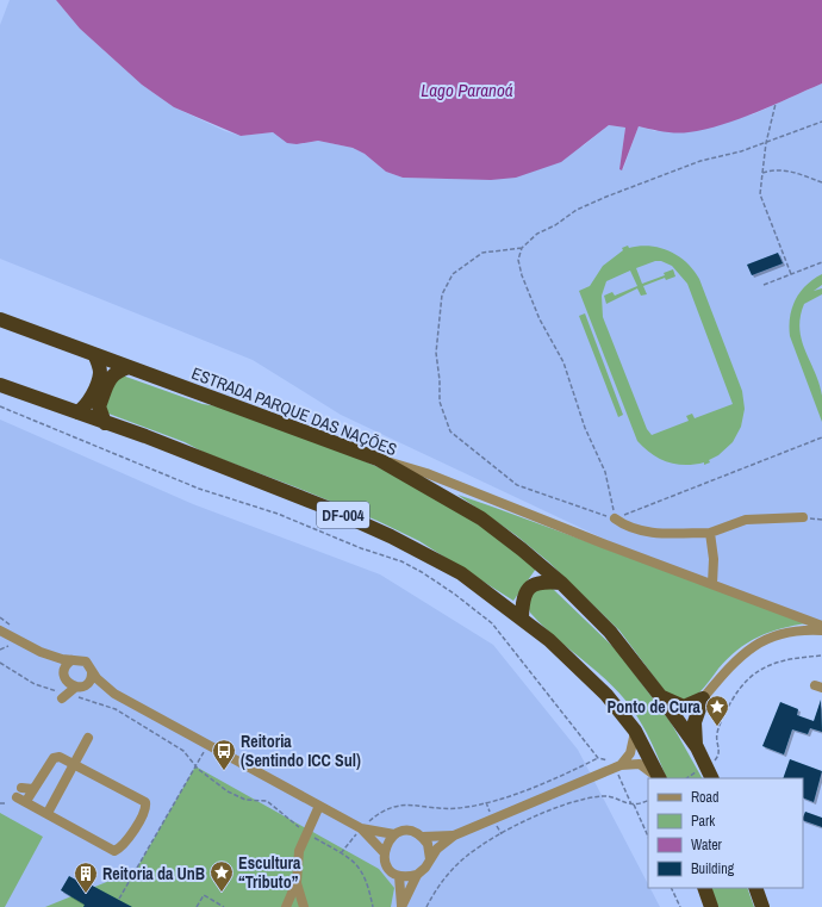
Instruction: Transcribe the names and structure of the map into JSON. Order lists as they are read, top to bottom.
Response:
{
  "streets": {
    "highway": ["ESTRADA PARQUE DAS NAÇÕES", "DF-004"]
  },
  "water": ["Lago Paranoá"],
  "places": {
    "place": ["Ponto de Cura", "Escultura “Tributo”"],
    "bus stop": ["Reitoria (Sentindo ICC Sul)"],
    "building": ["Reitoria da UnB"]
  },
  "legend": [
    "Road",
    "Park",
    "Water",
    "Building"
  ]
}
